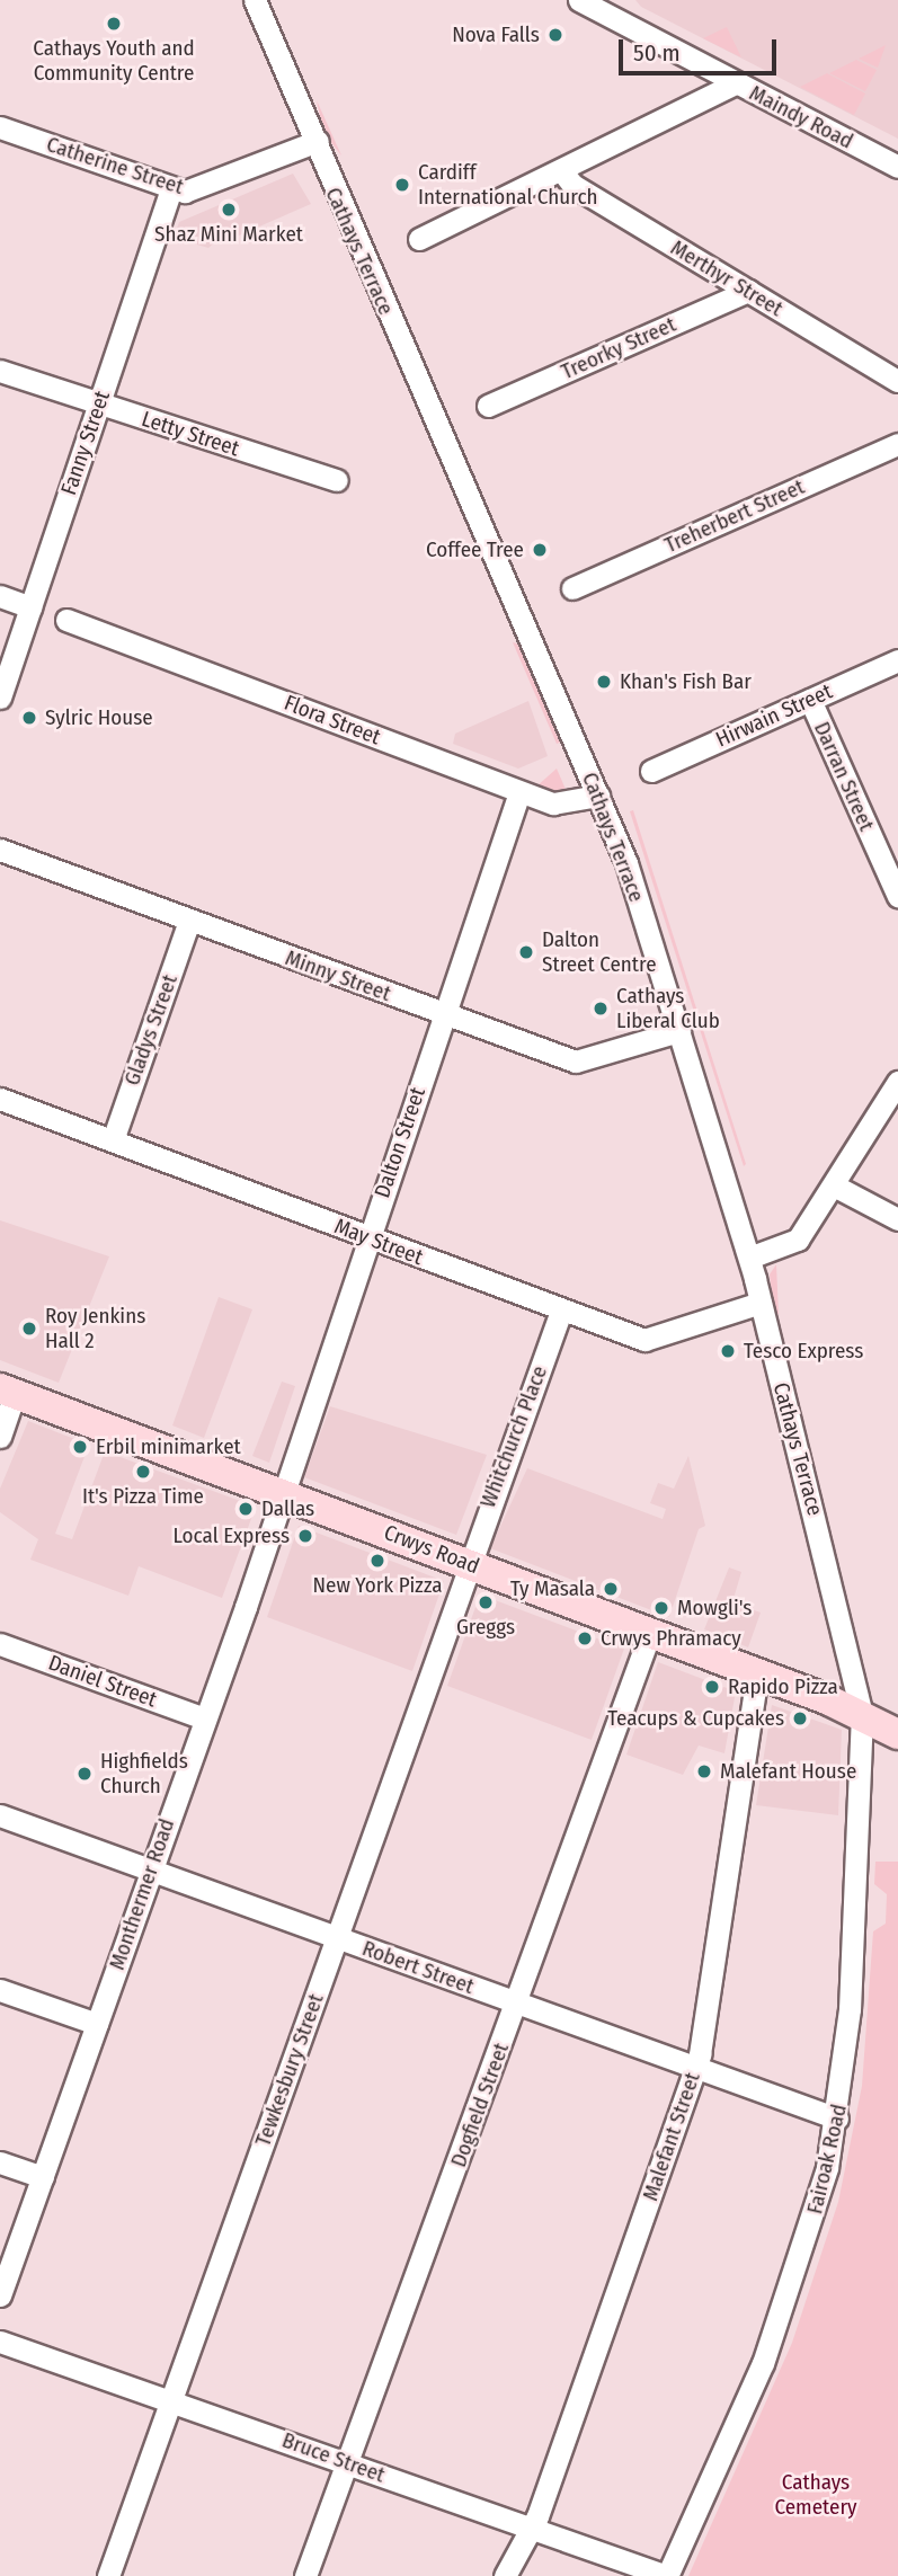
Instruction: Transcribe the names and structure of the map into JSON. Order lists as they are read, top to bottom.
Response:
{
  "streets": {
    "main road": ["Crwys Road"],
    "street": [
      "Maindy Road",
      "Catherine Street",
      "Cathays Terrace",
      "Merthyr Street",
      "Treorky Street",
      "Letty Street",
      "Fanny Street",
      "Treherbert Street",
      "Hirwain Street",
      "Flora Street",
      "Darran Street",
      "Minny Street",
      "Gladys Street",
      "Dalton Street",
      "May Street",
      "Whitchurch Place",
      "Daniel Street",
      "Monthermer Road",
      "Robert Street",
      "Tewkesbury Street",
      "Dogfield Street",
      "Malefant Street",
      "Fairoak Road",
      "Bruce Street"
    ]
  },
  "crossings": [
    ["Catherine Street", "Cathays Terrace"],
    ["Catherine Street", "Fanny Street"],
    ["Cathays Terrace", "Flora Street"],
    ["Cathays Terrace", "Minny Street"],
    ["Cathays Terrace", "May Street"],
    ["Cathays Terrace", "Crwys Road"],
    ["Cathays Terrace", "Fairoak Road"],
    ["Merthyr Street", "Treorky Street"],
    ["Letty Street", "Fanny Street"],
    ["Hirwain Street", "Darran Street"],
    ["Flora Street", "Dalton Street"],
    ["Minny Street", "Gladys Street"],
    ["Minny Street", "Dalton Street"],
    ["Gladys Street", "May Street"],
    ["Dalton Street", "May Street"],
    ["Dalton Street", "Crwys Road"],
    ["Dalton Street", "Monthermer Road"],
    ["May Street", "Whitchurch Place"],
    ["Whitchurch Place", "Crwys Road"],
    ["Whitchurch Place", "Tewkesbury Street"],
    ["Crwys Road", "Monthermer Road"],
    ["Crwys Road", "Tewkesbury Street"],
    ["Crwys Road", "Dogfield Street"],
    ["Crwys Road", "Malefant Street"],
    ["Crwys Road", "Fairoak Road"],
    ["Daniel Street", "Monthermer Road"],
    ["Monthermer Road", "Robert Street"],
    ["Robert Street", "Tewkesbury Street"],
    ["Robert Street", "Dogfield Street"],
    ["Robert Street", "Malefant Street"],
    ["Robert Street", "Fairoak Road"],
    ["Tewkesbury Street", "Bruce Street"],
    ["Dogfield Street", "Bruce Street"],
    ["Malefant Street", "Bruce Street"],
    ["Fairoak Road", "Bruce Street"]
  ],
  "parks": ["Cathays Cemetery"],
  "places": [
    "Cathays Youth and Community Centre",
    "Nova Falls",
    "Cardiff International Church",
    "Shaz Mini Market",
    "Coffee Tree",
    "Khan's Fish Bar",
    "Sylric House",
    "Dalton Street Centre",
    "Cathays Liberal Club",
    "Roy Jenkins Hall 2",
    "Tesco Express",
    "Erbil minimarket",
    "It's Pizza Time",
    "Dallas",
    "Local Express",
    "New York Pizza",
    "Ty Masala",
    "Greggs",
    "Mowgli's",
    "Crwys Phramacy",
    "Rapido Pizza",
    "Teacups & Cupcakes",
    "Malefant House",
    "Highfields Church"
  ],
  "scale_bar": "50 m"
}
